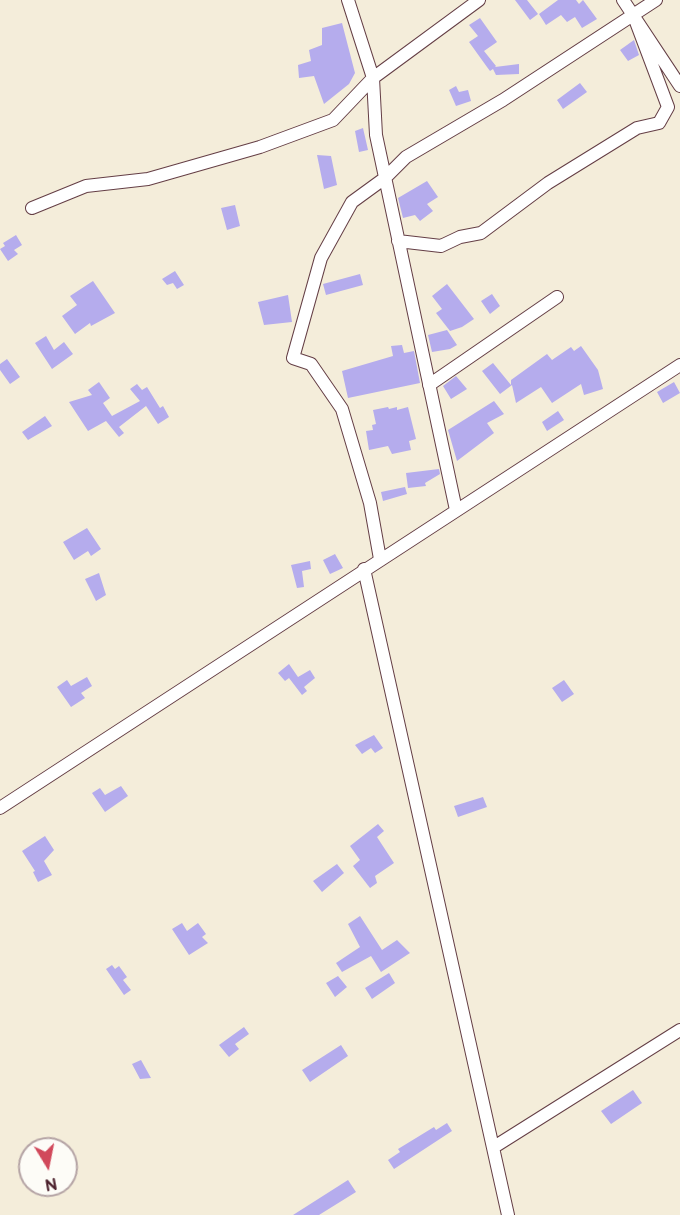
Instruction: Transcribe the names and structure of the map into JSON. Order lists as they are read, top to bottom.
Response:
{
  "north": "bottom"
}
